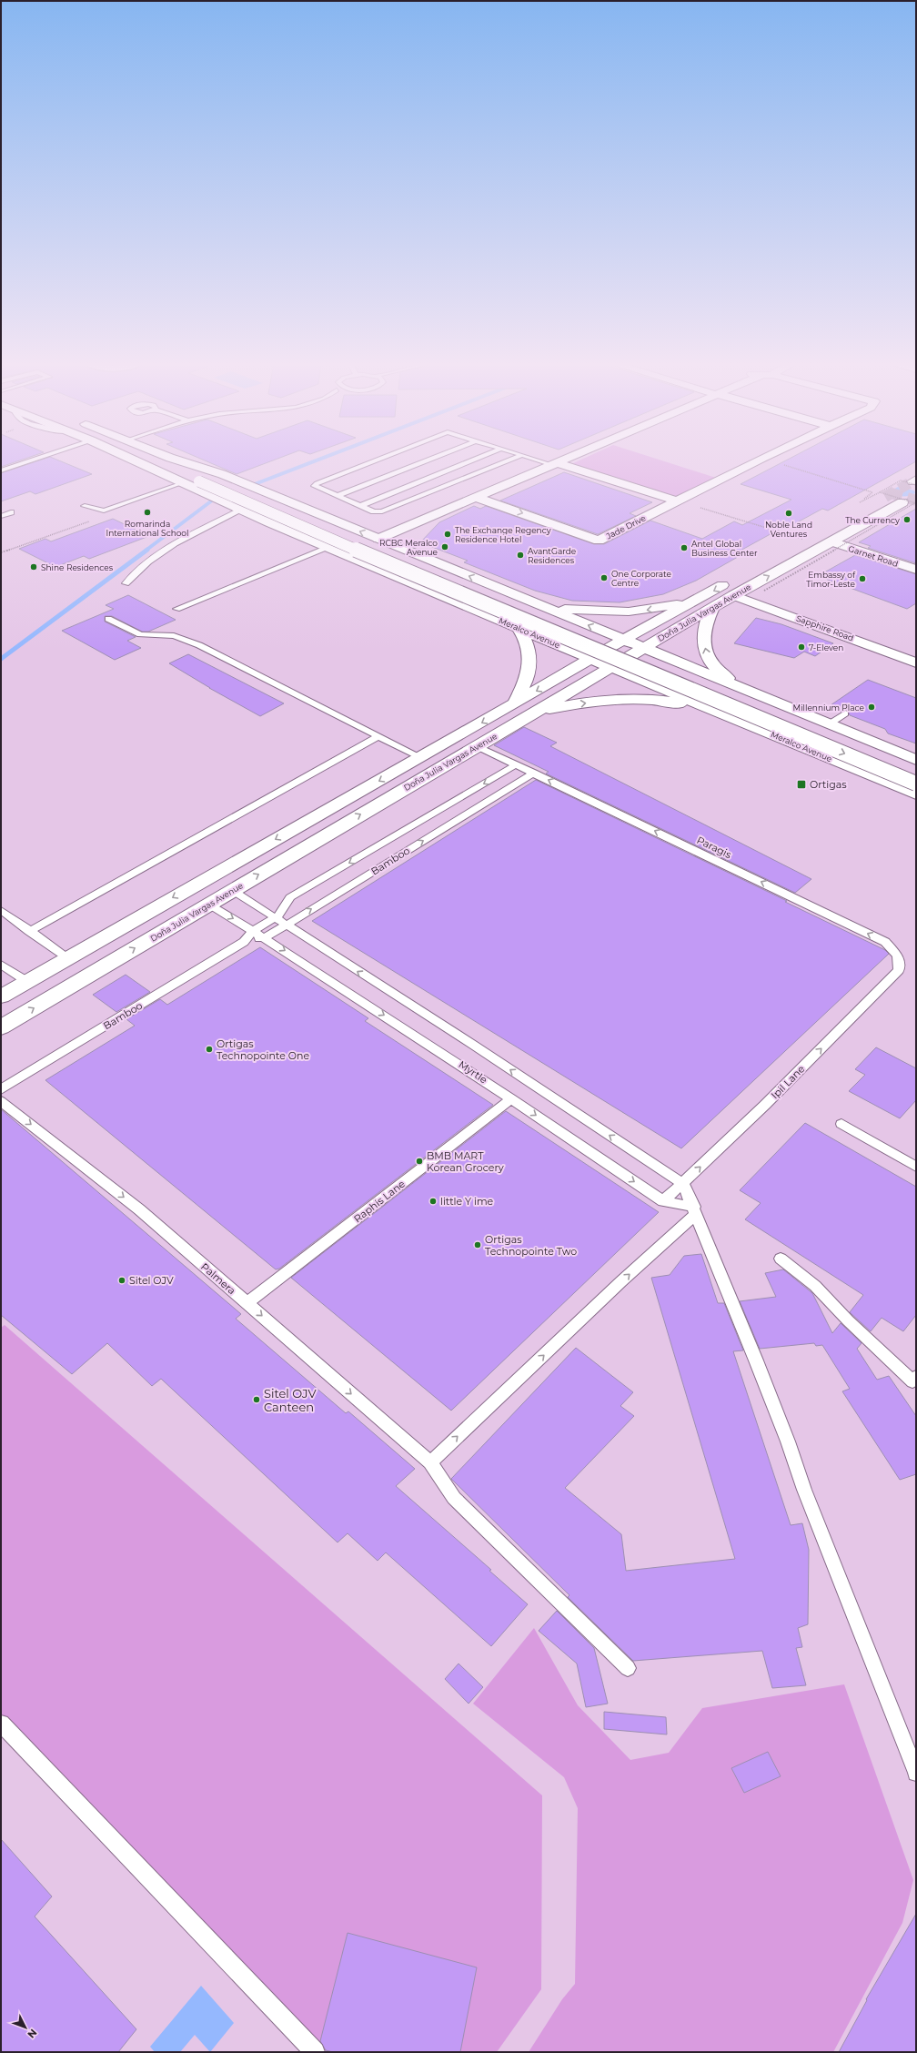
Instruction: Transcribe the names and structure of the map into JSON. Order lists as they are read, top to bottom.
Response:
{
  "streets": {
    "main road": [
      "Jade Drive",
      "Garnet Road",
      "Doña Julia Vargas Avenue",
      "Sapphire Road",
      "Meralco Avenue"
    ],
    "lane": [
      "Paragis",
      "Bamboo",
      "Myrtle",
      "Ipil Lane",
      "Raphis Lane",
      "Palmera"
    ]
  },
  "crossings": [
    ["Garnet Road", "Doña Julia Vargas Avenue"],
    ["Doña Julia Vargas Avenue", "Sapphire Road"],
    ["Doña Julia Vargas Avenue", "Meralco Avenue"],
    ["Doña Julia Vargas Avenue", "Paragis"],
    ["Doña Julia Vargas Avenue", "Myrtle"],
    ["Paragis", "Bamboo"],
    ["Paragis", "Ipil Lane"],
    ["Bamboo", "Myrtle"],
    ["Myrtle", "Ipil Lane"],
    ["Myrtle", "Raphis Lane"],
    ["Raphis Lane", "Palmera"]
  ],
  "one_way": ["Paragis", "Ipil Lane", "Palmera"],
  "places": {
    "other": [
      "Romarinda International School",
      "Noble Land Ventures",
      "The Currency",
      "The Exchange Regency Residence Hotel",
      "RCBC Meralco Avenue",
      "Antel Global Business Center",
      "AvantGarde Residences",
      "Shine Residences",
      "One Corporate Centre",
      "Embassy of Timor-Leste",
      "7-Eleven",
      "Millennium Place",
      "Ortigas Technopointe One",
      "BMB MART Korean Grocery",
      "little Y ime",
      "Ortigas Technopointe Two",
      "Sitel OJV",
      "Sitel OJV Canteen"
    ],
    "transit": ["Ortigas"]
  },
  "north": "bottom right"
}
